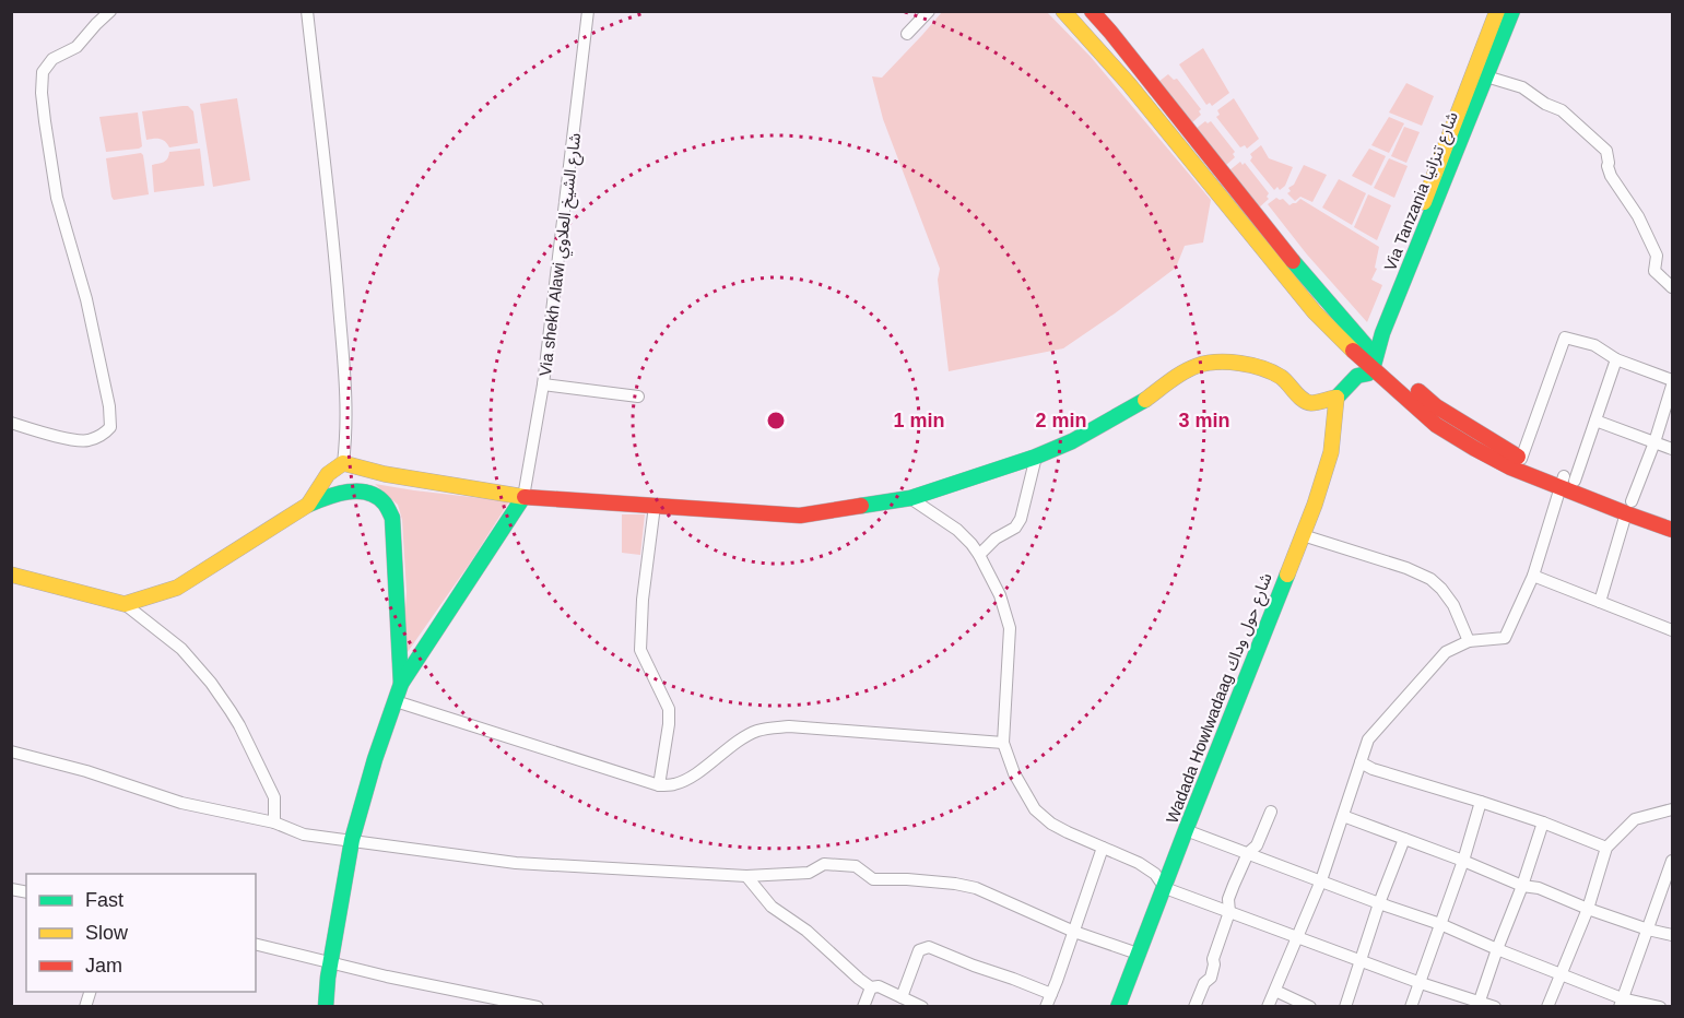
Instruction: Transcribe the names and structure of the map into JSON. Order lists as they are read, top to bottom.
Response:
{
  "streets": {
    "main road": ["Via Tanzania شارع تنزانيا", "Wadada Howlwadaag شارع حول وداك"],
    "street": ["Via shekh Alawi شارع الشيخ العلاوي"]
  },
  "legend": ["Fast", "Slow", "Jam"],
  "rings": ["1 min", "2 min", "3 min"]
}
